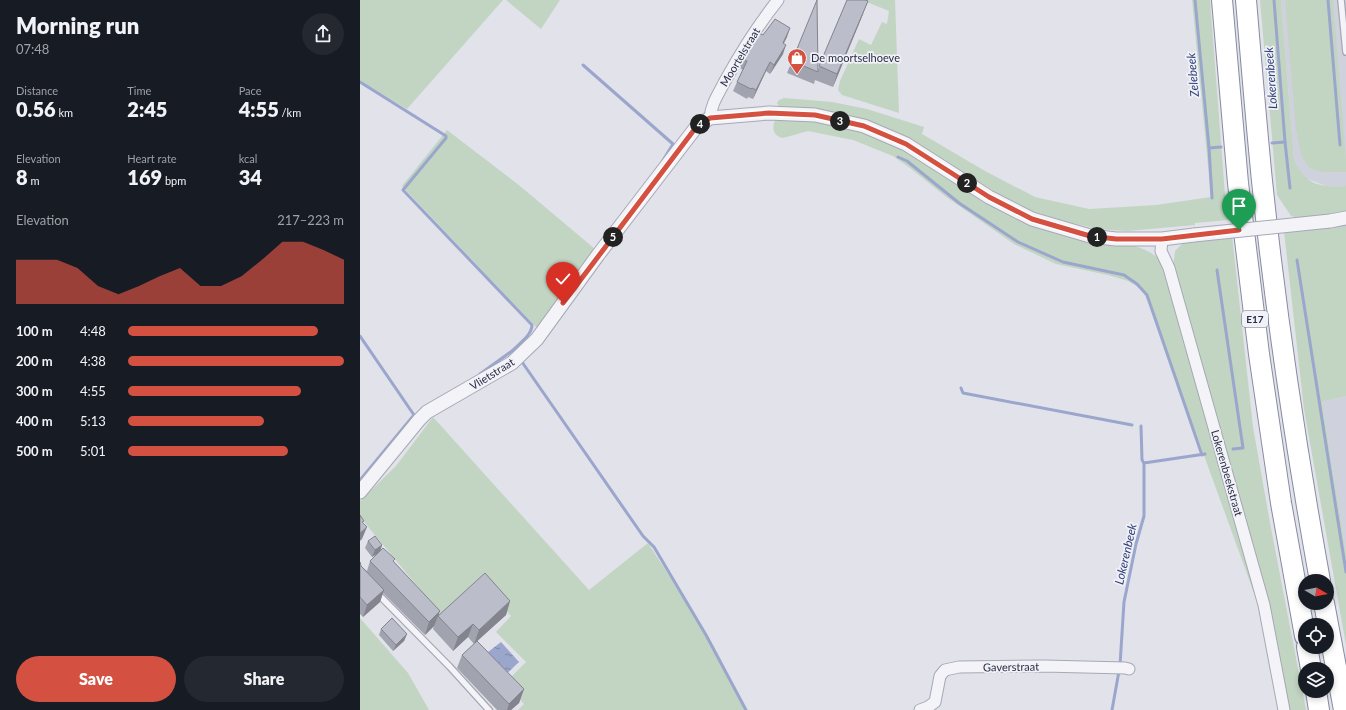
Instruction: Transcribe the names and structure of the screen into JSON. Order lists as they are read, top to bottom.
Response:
{
  "streets": {
    "highway": ["E17"],
    "street": [
      "Moortelstraat",
      "Vlietstraat",
      "Lokerenbeekstraat",
      "Gaverstraat"
    ]
  },
  "crossings": [
    ["Moortelstraat", "Vlietstraat"]
  ],
  "water": ["Zelebeek", "Lokerenbeek"],
  "places": {
    "shop": ["De moortselhoeve"]
  },
  "north": "right",
  "page": {
    "heading": ["Morning run", "07:48"],
    "stats": [
      ["Distance", "0.56 km"],
      ["Time", "2:45"],
      ["Pace", "4:55 /km"],
      ["Elevation", "8 m"],
      ["Heart rate", "169 bpm"],
      ["kcal", "34"]
    ],
    "pins": [
      "3",
      "4",
      "2",
      "1",
      "5"
    ],
    "chart": ["Elevation", "217–223 m"],
    "list": [
      {
        "name": "100 m",
        "note": "4:48"
      },
      {
        "name": "200 m",
        "note": "4:38"
      },
      {
        "name": "300 m",
        "note": "4:55"
      },
      {
        "name": "400 m",
        "note": "5:13"
      },
      {
        "name": "500 m",
        "note": "5:01"
      }
    ],
    "buttons": ["Save", "Share"]
  }
}
